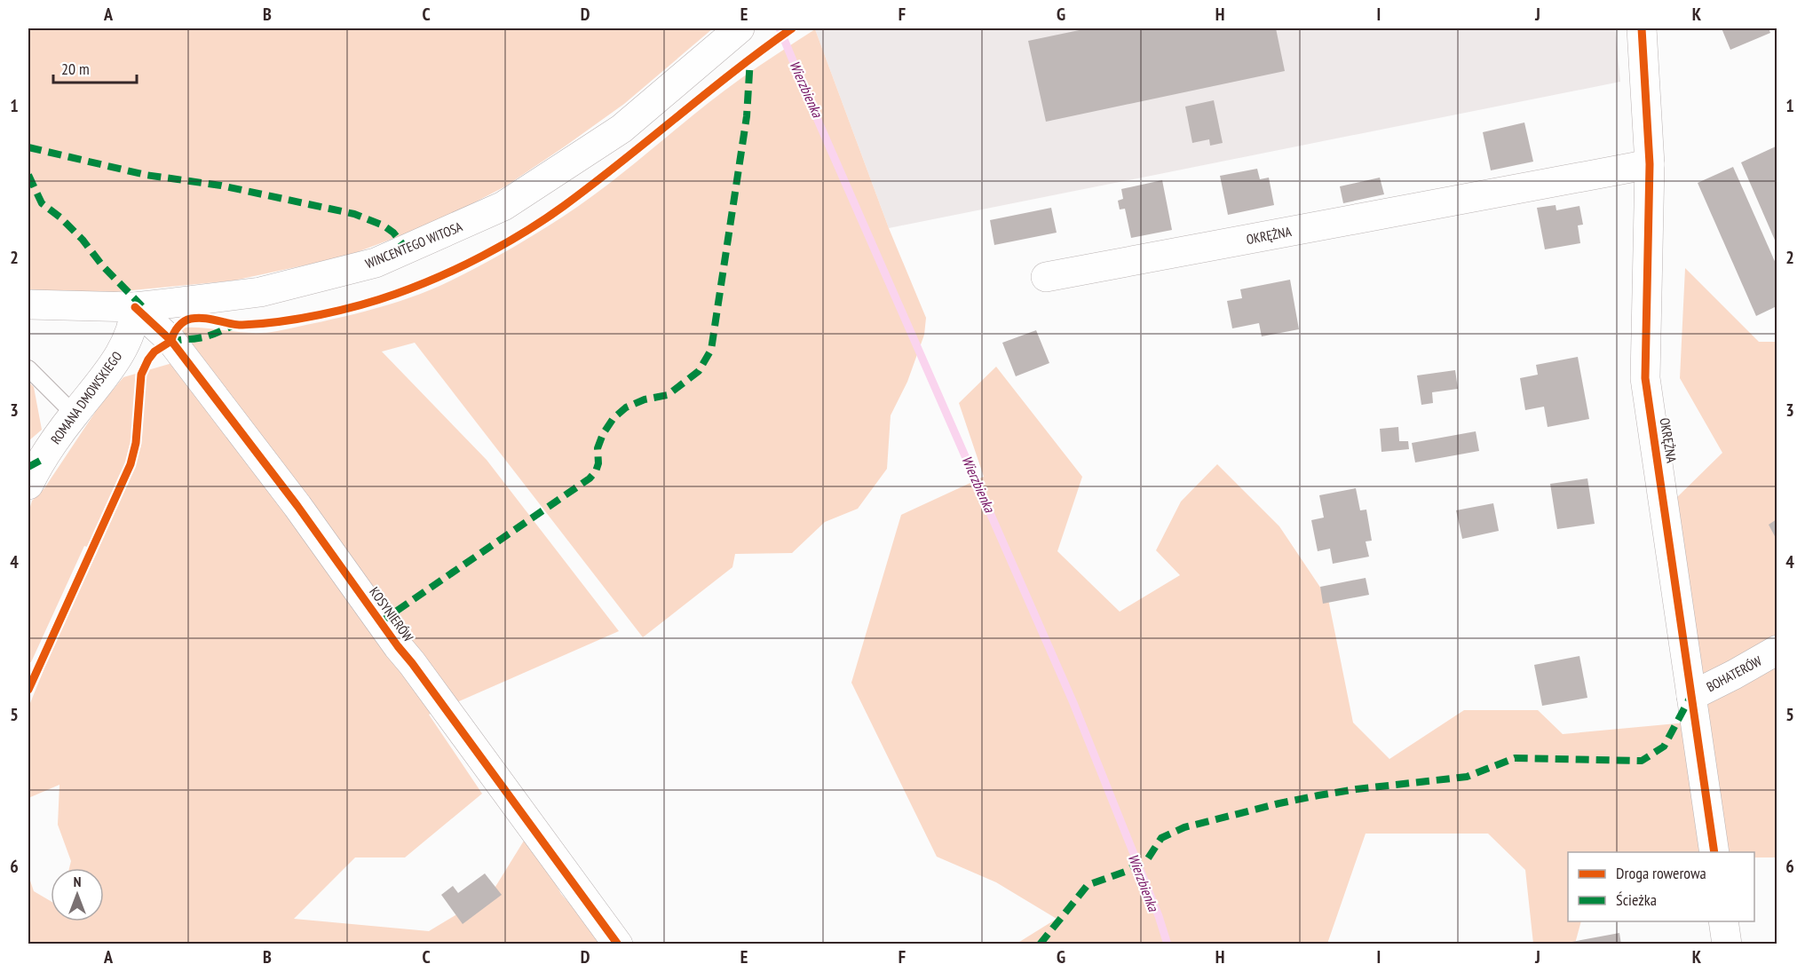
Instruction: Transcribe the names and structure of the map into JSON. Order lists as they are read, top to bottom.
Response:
{
  "streets": {
    "street": [
      "OKRĘŻNA",
      "WINCENTEGO WITOSA",
      "ROMANA DMOWSKIEGO",
      "KOSYNIERÓW",
      "BOHATERÓW"
    ]
  },
  "crossings": [
    ["OKRĘŻNA", "BOHATERÓW"],
    ["WINCENTEGO WITOSA", "ROMANA DMOWSKIEGO"],
    ["WINCENTEGO WITOSA", "KOSYNIERÓW"],
    ["ROMANA DMOWSKIEGO", "KOSYNIERÓW"]
  ],
  "water": ["Wierzbienka"],
  "legend": ["Droga rowerowa", "Ścieżka"],
  "scale_bar": "20 m",
  "north": "top",
  "grid": {
    "columns": [
      "A",
      "B",
      "C",
      "D",
      "E",
      "F",
      "G",
      "H",
      "I",
      "J",
      "K"
    ],
    "rows": [
      "1",
      "2",
      "3",
      "4",
      "5",
      "6"
    ]
  }
}
